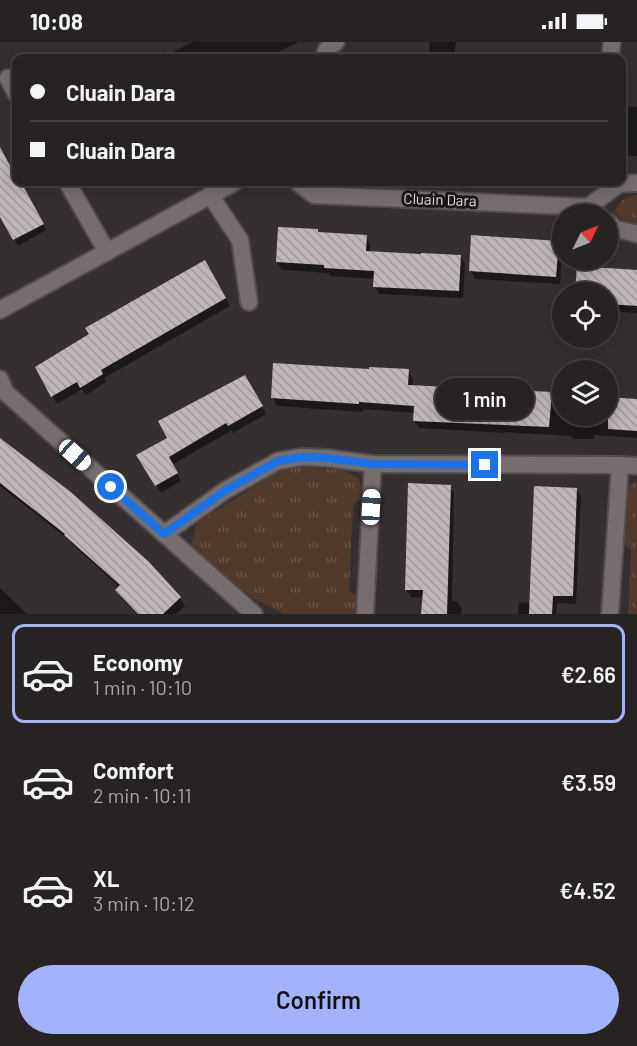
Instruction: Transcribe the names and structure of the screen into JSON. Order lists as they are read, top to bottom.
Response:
{
  "streets": {
    "street": ["Cluain Dara"]
  },
  "north": "top right",
  "page": {
    "status": "10:08",
    "banner": ["Cluain Dara", "Cluain Dara"],
    "bubble": "1 min",
    "list": [
      {
        "name": "Economy",
        "note": "1 min · 10:10",
        "value": "€2.66"
      },
      {
        "name": "Comfort",
        "note": "2 min · 10:11",
        "value": "€3.59"
      },
      {
        "name": "XL",
        "note": "3 min · 10:12",
        "value": "€4.52"
      }
    ],
    "buttons": "Confirm"
  }
}
